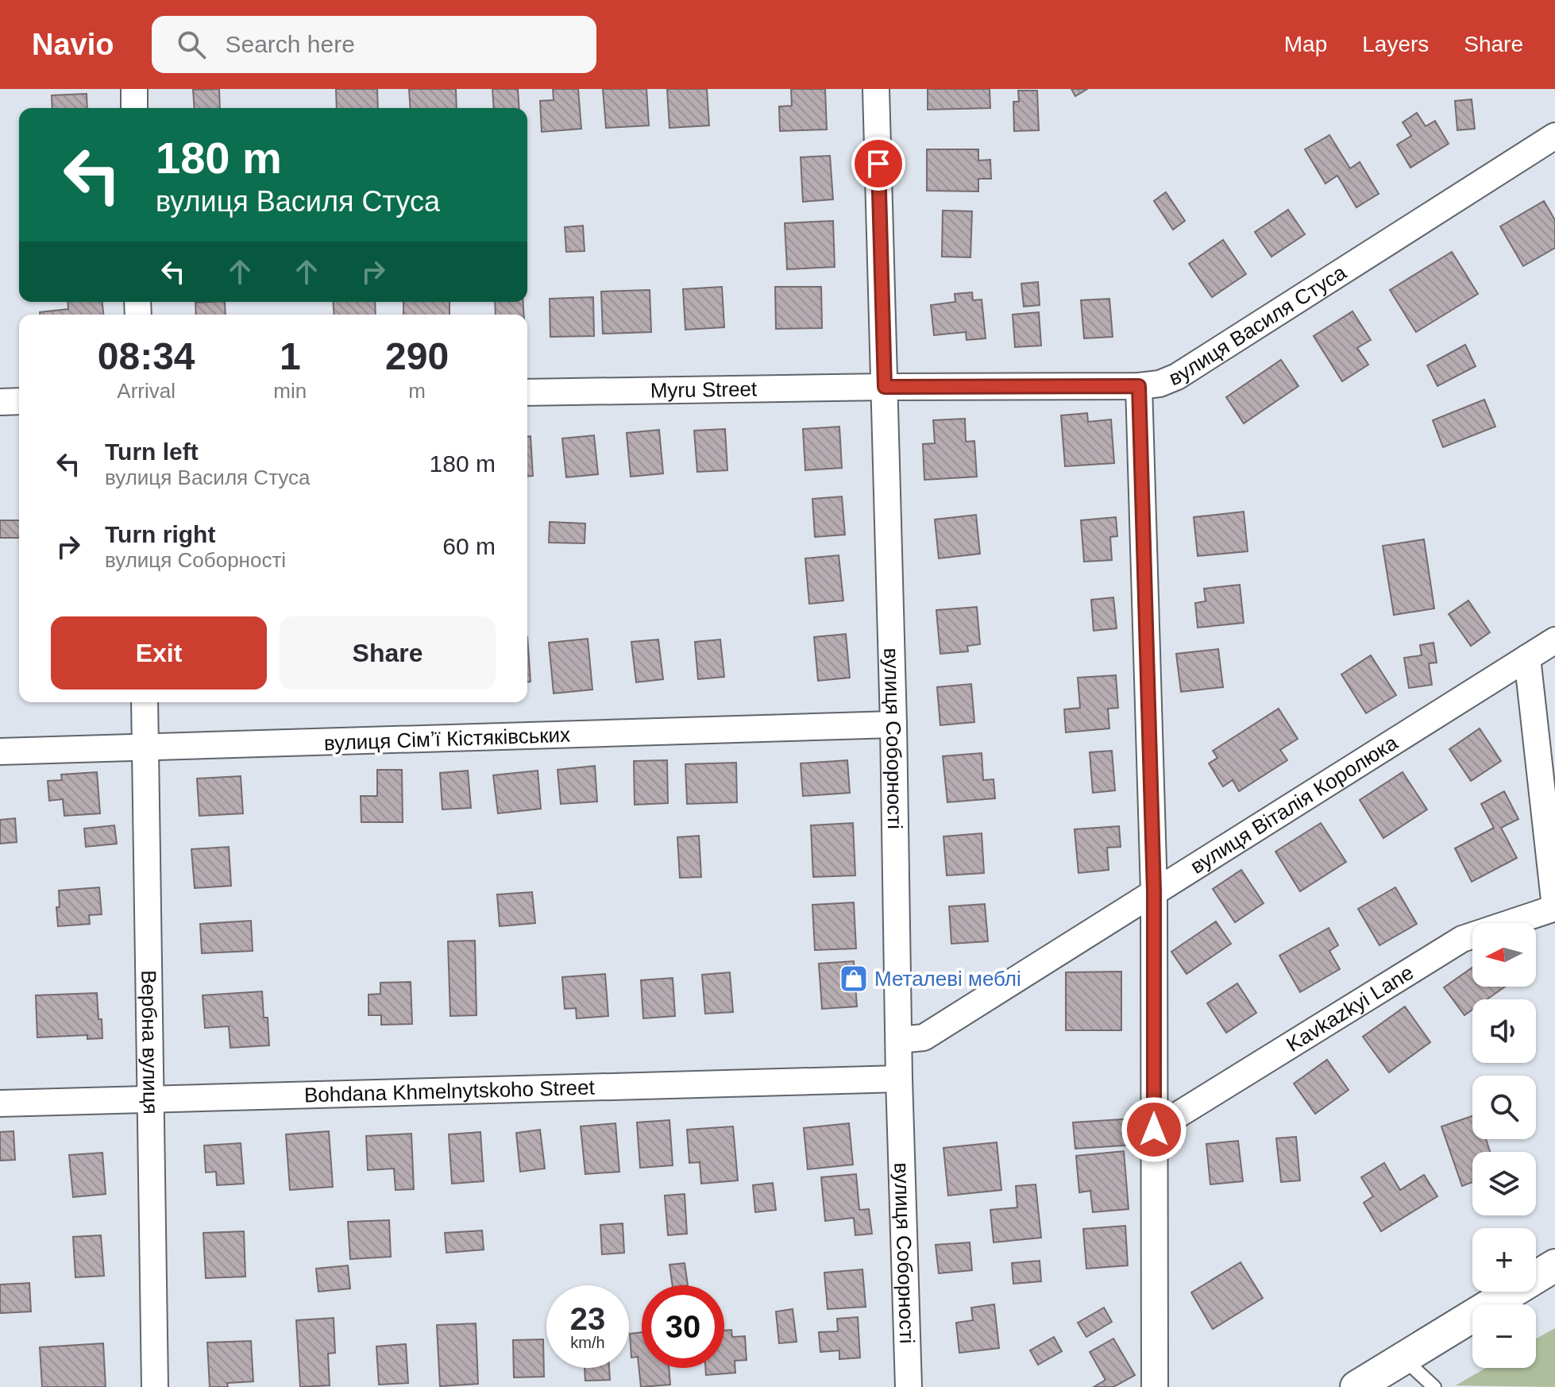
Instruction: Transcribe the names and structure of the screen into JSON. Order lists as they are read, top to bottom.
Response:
{
  "streets": {
    "street": [
      "вулиця Василя Стуса",
      "Myru Street",
      "вулиця Соборності",
      "вулиця Сімʼї Кістяківських",
      "вулиця Віталія Королюка",
      "Kavkazkyi Lane",
      "Вербна вулиця",
      "Bohdana Khmelnytskoho Street"
    ]
  },
  "crossings": [
    ["вулиця Василя Стуса", "Myru Street"],
    ["вулиця Василя Стуса", "вулиця Соборності"],
    ["Myru Street", "вулиця Соборності"],
    ["вулиця Соборності", "вулиця Сімʼї Кістяківських"],
    ["вулиця Соборності", "вулиця Віталія Королюка"],
    ["вулиця Соборності", "Bohdana Khmelnytskoho Street"],
    ["вулиця Сімʼї Кістяківських", "Вербна вулиця"],
    ["Вербна вулиця", "Bohdana Khmelnytskoho Street"]
  ],
  "places": {
    "shop": ["Металеві меблі"]
  },
  "north": "left",
  "page": {
    "header": "Navio",
    "search": "Search here",
    "nav": ["Map", "Layers", "Share"],
    "turn": ["180 m", "вулиця Василя Стуса"],
    "eta": [
      "08:34",
      "Arrival",
      "1",
      "min",
      "290",
      "m"
    ],
    "list": [
      {
        "name": "Turn left",
        "note": "вулиця Василя Стуса",
        "value": "180 m"
      },
      {
        "name": "Turn right",
        "note": "вулиця Соборності",
        "value": "60 m"
      }
    ],
    "buttons": ["Exit", "Share"],
    "map_buttons": ["+", "−"],
    "speed": "23 km/h",
    "limit": "30"
  }
}
